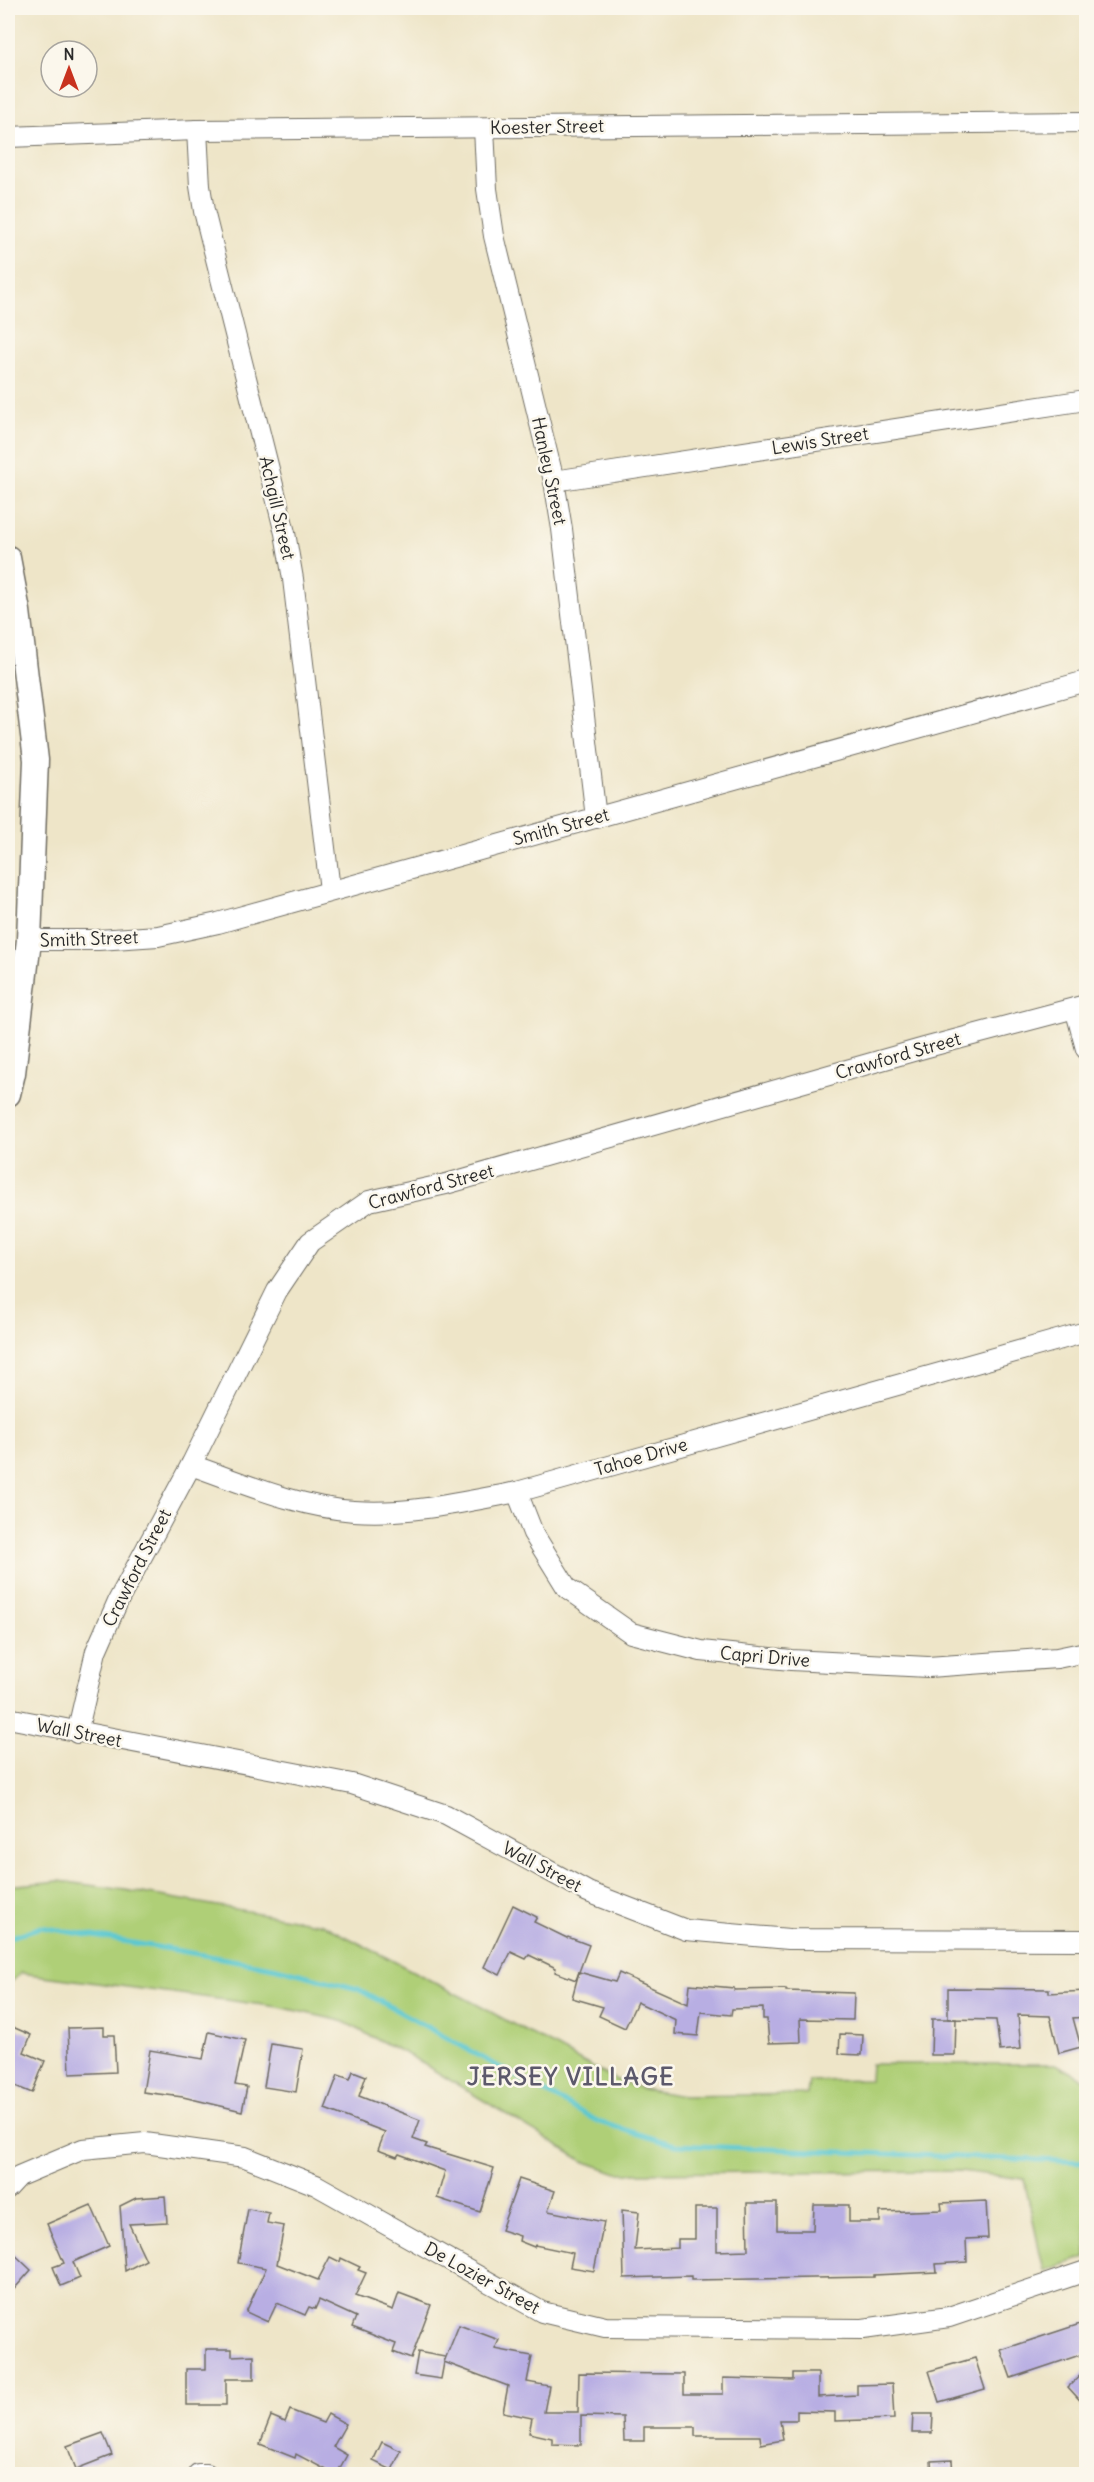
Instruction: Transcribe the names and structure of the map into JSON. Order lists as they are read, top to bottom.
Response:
{
  "streets": {
    "street": [
      "Koester Street",
      "Lewis Street",
      "Hanley Street",
      "Achgill Street",
      "Smith Street",
      "Crawford Street",
      "Tahoe Drive",
      "Capri Drive",
      "Wall Street",
      "De Lozier Street"
    ]
  },
  "crossings": [
    ["Koester Street", "Hanley Street"],
    ["Koester Street", "Achgill Street"],
    ["Lewis Street", "Hanley Street"],
    ["Hanley Street", "Smith Street"],
    ["Achgill Street", "Smith Street"],
    ["Crawford Street", "Tahoe Drive"],
    ["Crawford Street", "Wall Street"],
    ["Tahoe Drive", "Capri Drive"]
  ],
  "districts": ["JERSEY VILLAGE"],
  "north": "top"
}
